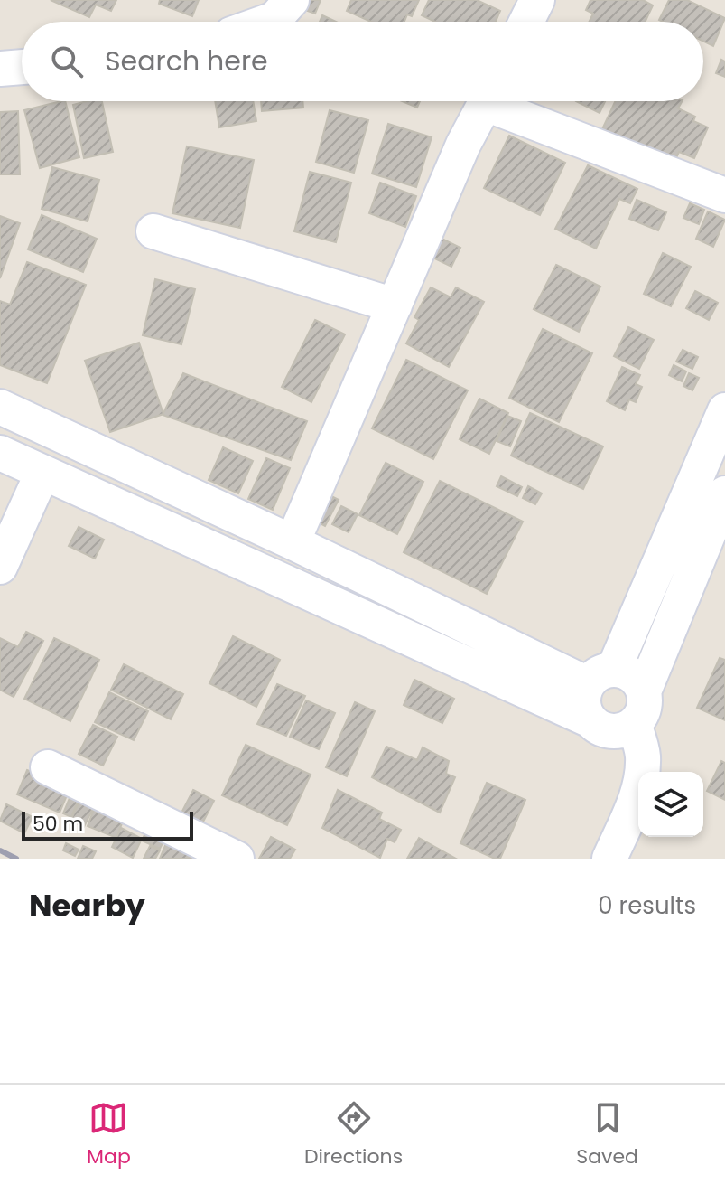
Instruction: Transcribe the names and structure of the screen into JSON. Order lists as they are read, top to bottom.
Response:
{
  "scale_bar": "50 m",
  "page": {
    "search": "Search here",
    "scale": "50 m",
    "heading": ["Nearby", "0 results"],
    "nav": ["Map", "Directions", "Saved"]
  }
}
